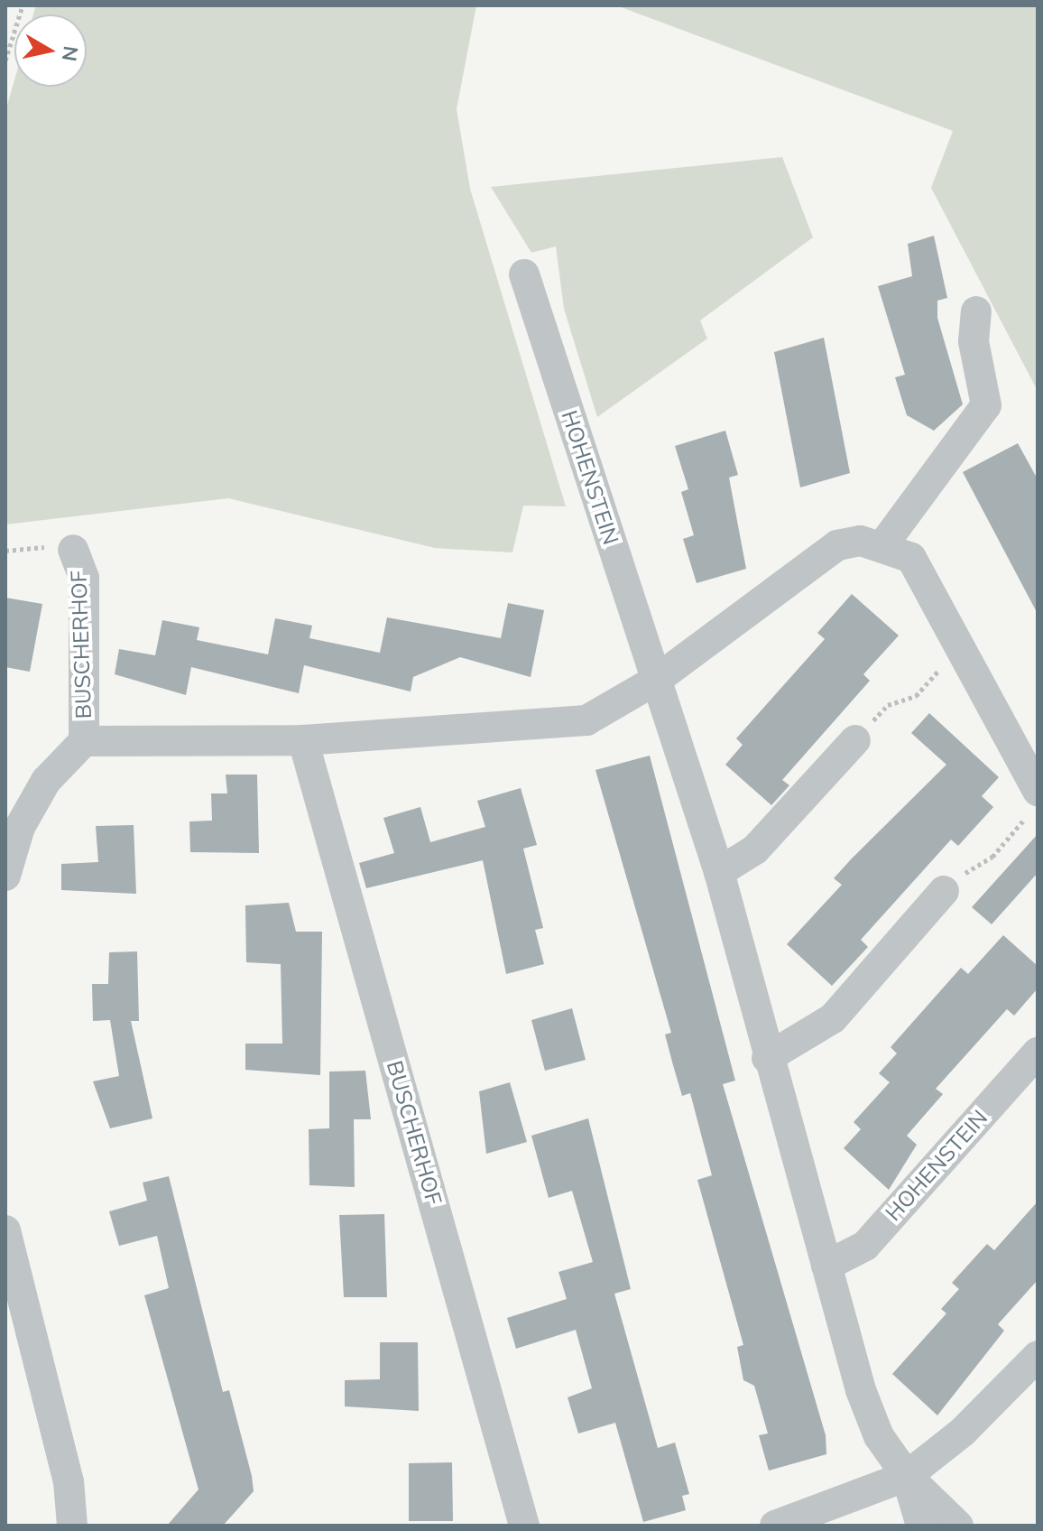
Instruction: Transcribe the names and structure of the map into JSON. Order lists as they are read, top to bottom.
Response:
{
  "streets": {
    "street": ["HOHENSTEIN", "BUSCHERHOF"]
  },
  "crossings": [
    ["HOHENSTEIN", "BUSCHERHOF"]
  ],
  "north": "right"
}
